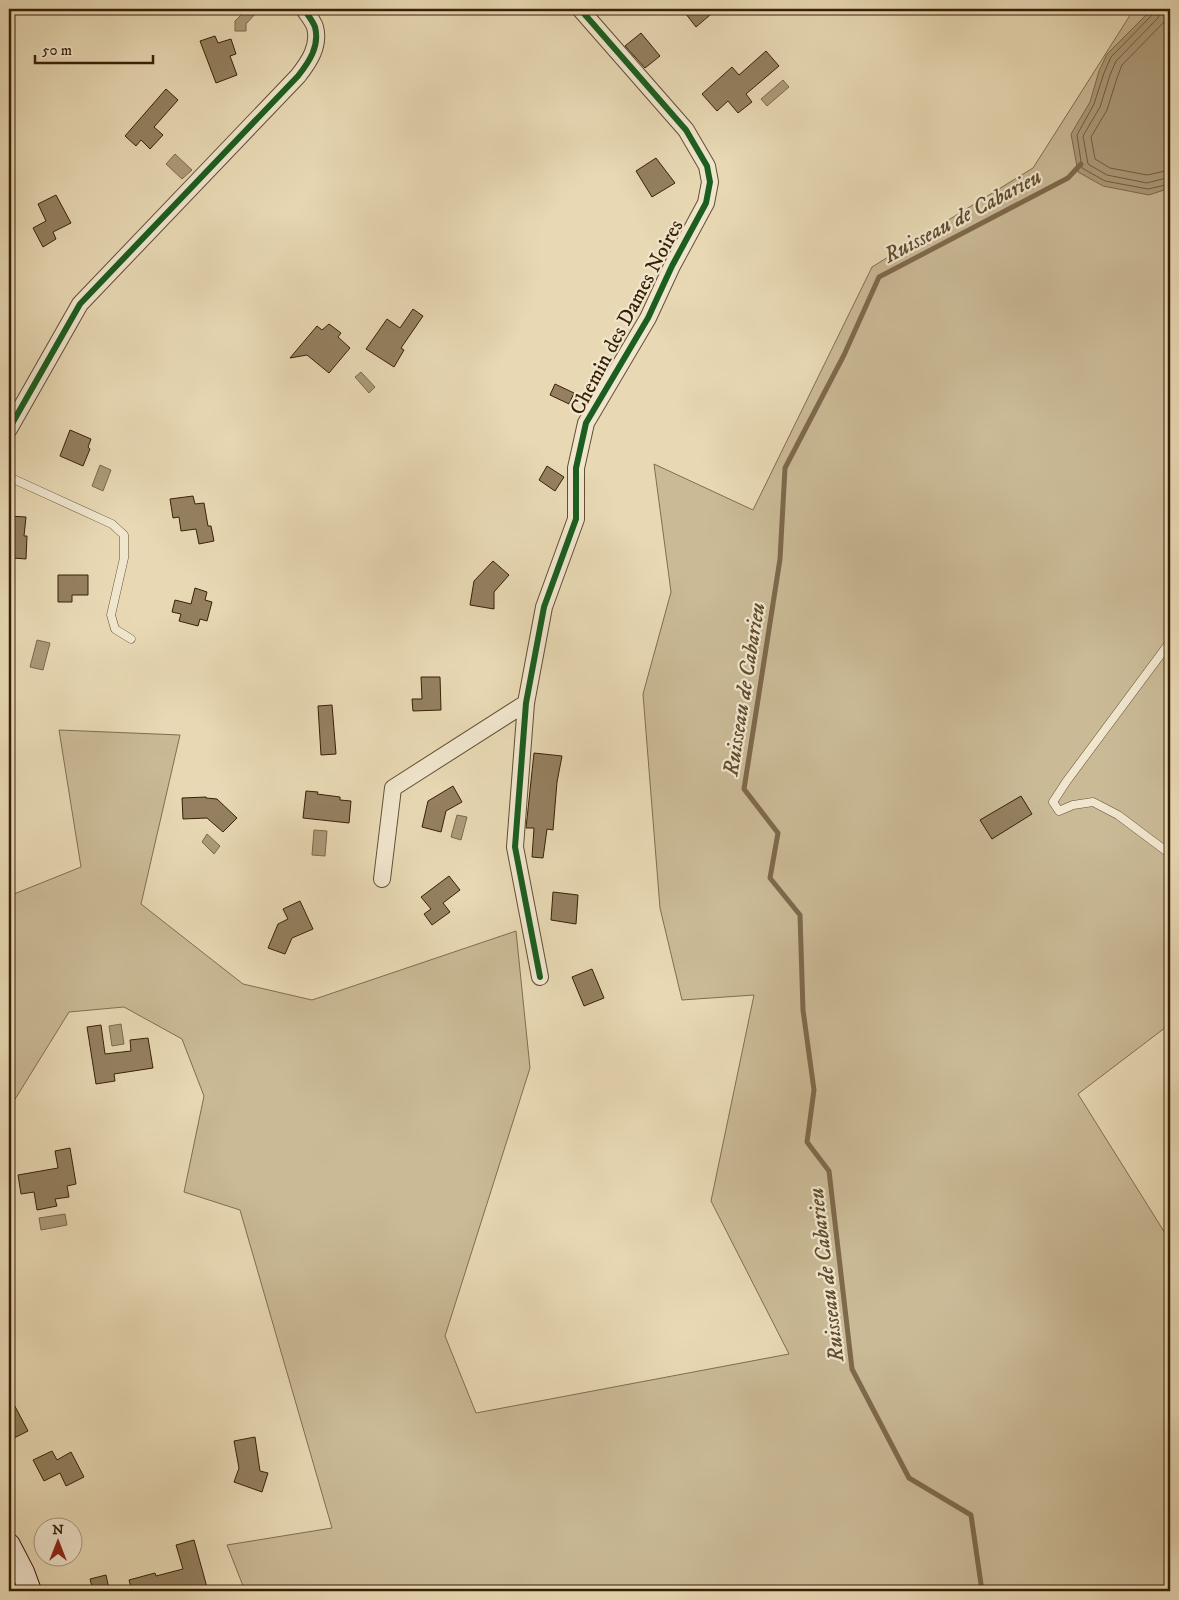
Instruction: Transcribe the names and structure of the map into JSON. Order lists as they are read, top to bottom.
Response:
{
  "streets": {
    "street": ["Chemin des Dames Noires"]
  },
  "water": ["Ruisseau de Cabarieu"],
  "scale_bar": "50 m",
  "north": "top"
}
